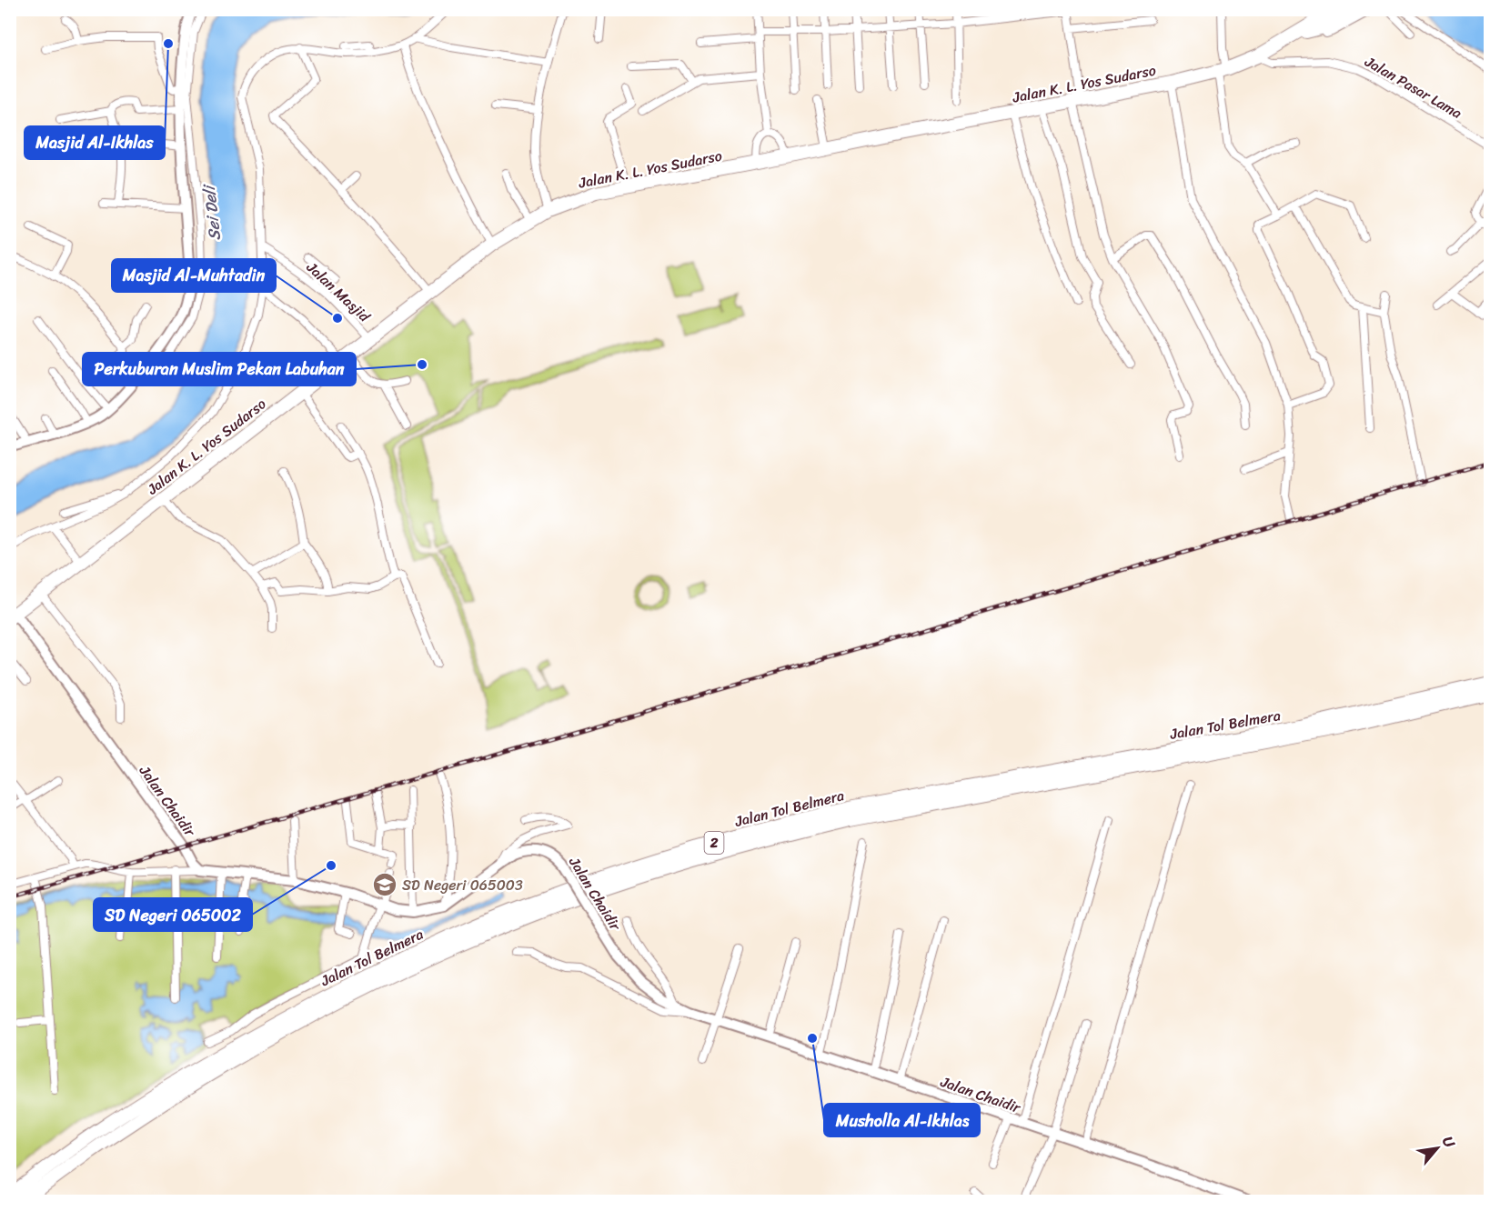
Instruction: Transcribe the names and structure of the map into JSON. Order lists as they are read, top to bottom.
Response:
{
  "streets": {
    "highway": ["Jalan K. L. Yos Sudarso", "Jalan Tol Belmera", "2"],
    "street": ["Jalan Pasar Lama", "Jalan Masjid", "Jalan Chaidir"]
  },
  "crossings": [
    ["Jalan K. L. Yos Sudarso", "Jalan Pasar Lama"],
    ["Jalan K. L. Yos Sudarso", "Jalan Masjid"],
    ["Jalan K. L. Yos Sudarso", "Jalan Chaidir"]
  ],
  "water": ["Sei Deli"],
  "places": {
    "other": [
      "Masjid Al-Ikhlas",
      "Masjid Al-Muhtadin",
      "Perkuburan Muslim Pekan Labuhan",
      "SD Negeri 065002",
      "Musholla Al-Ikhlas"
    ],
    "school or university": ["SD Negeri 065003"]
  },
  "north": "top right"
}
